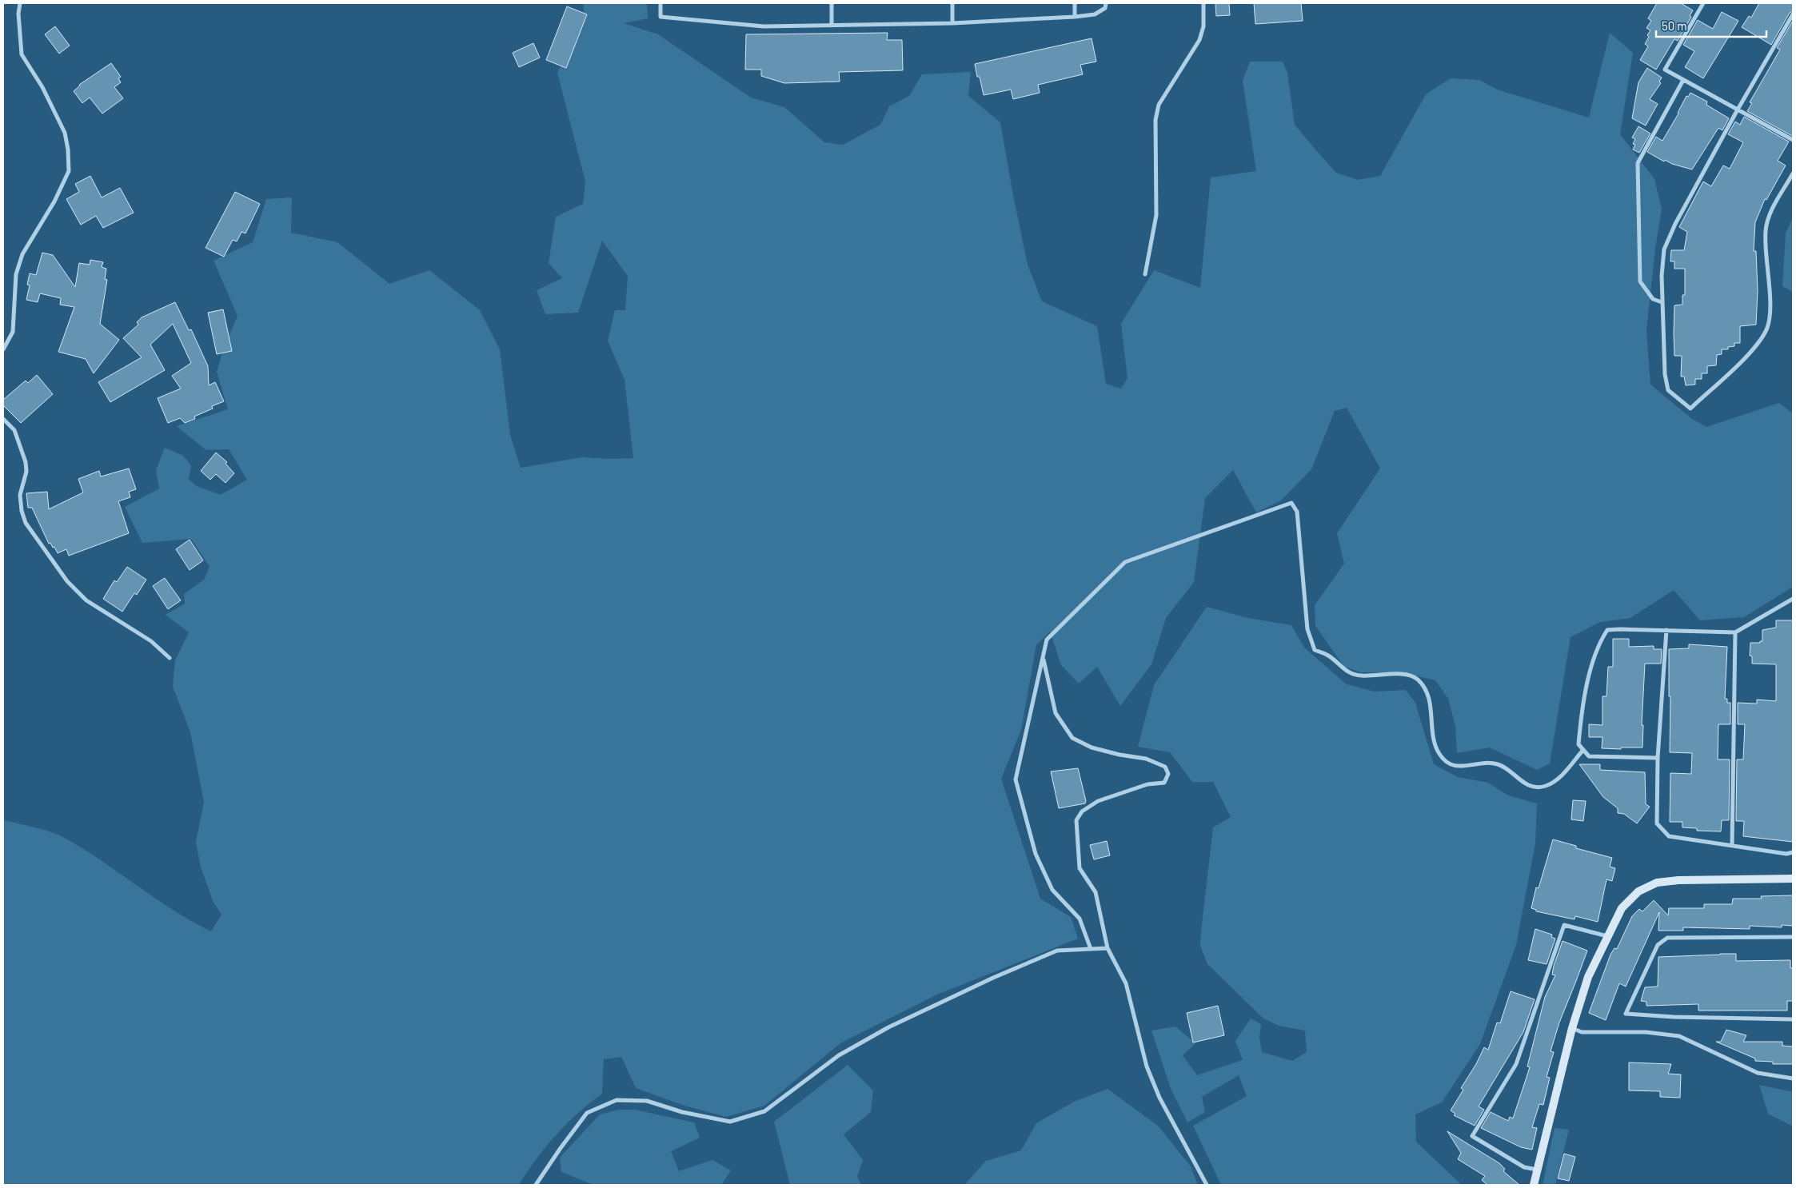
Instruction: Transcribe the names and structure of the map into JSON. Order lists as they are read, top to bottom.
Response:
{
  "scale_bar": "50 m"
}
